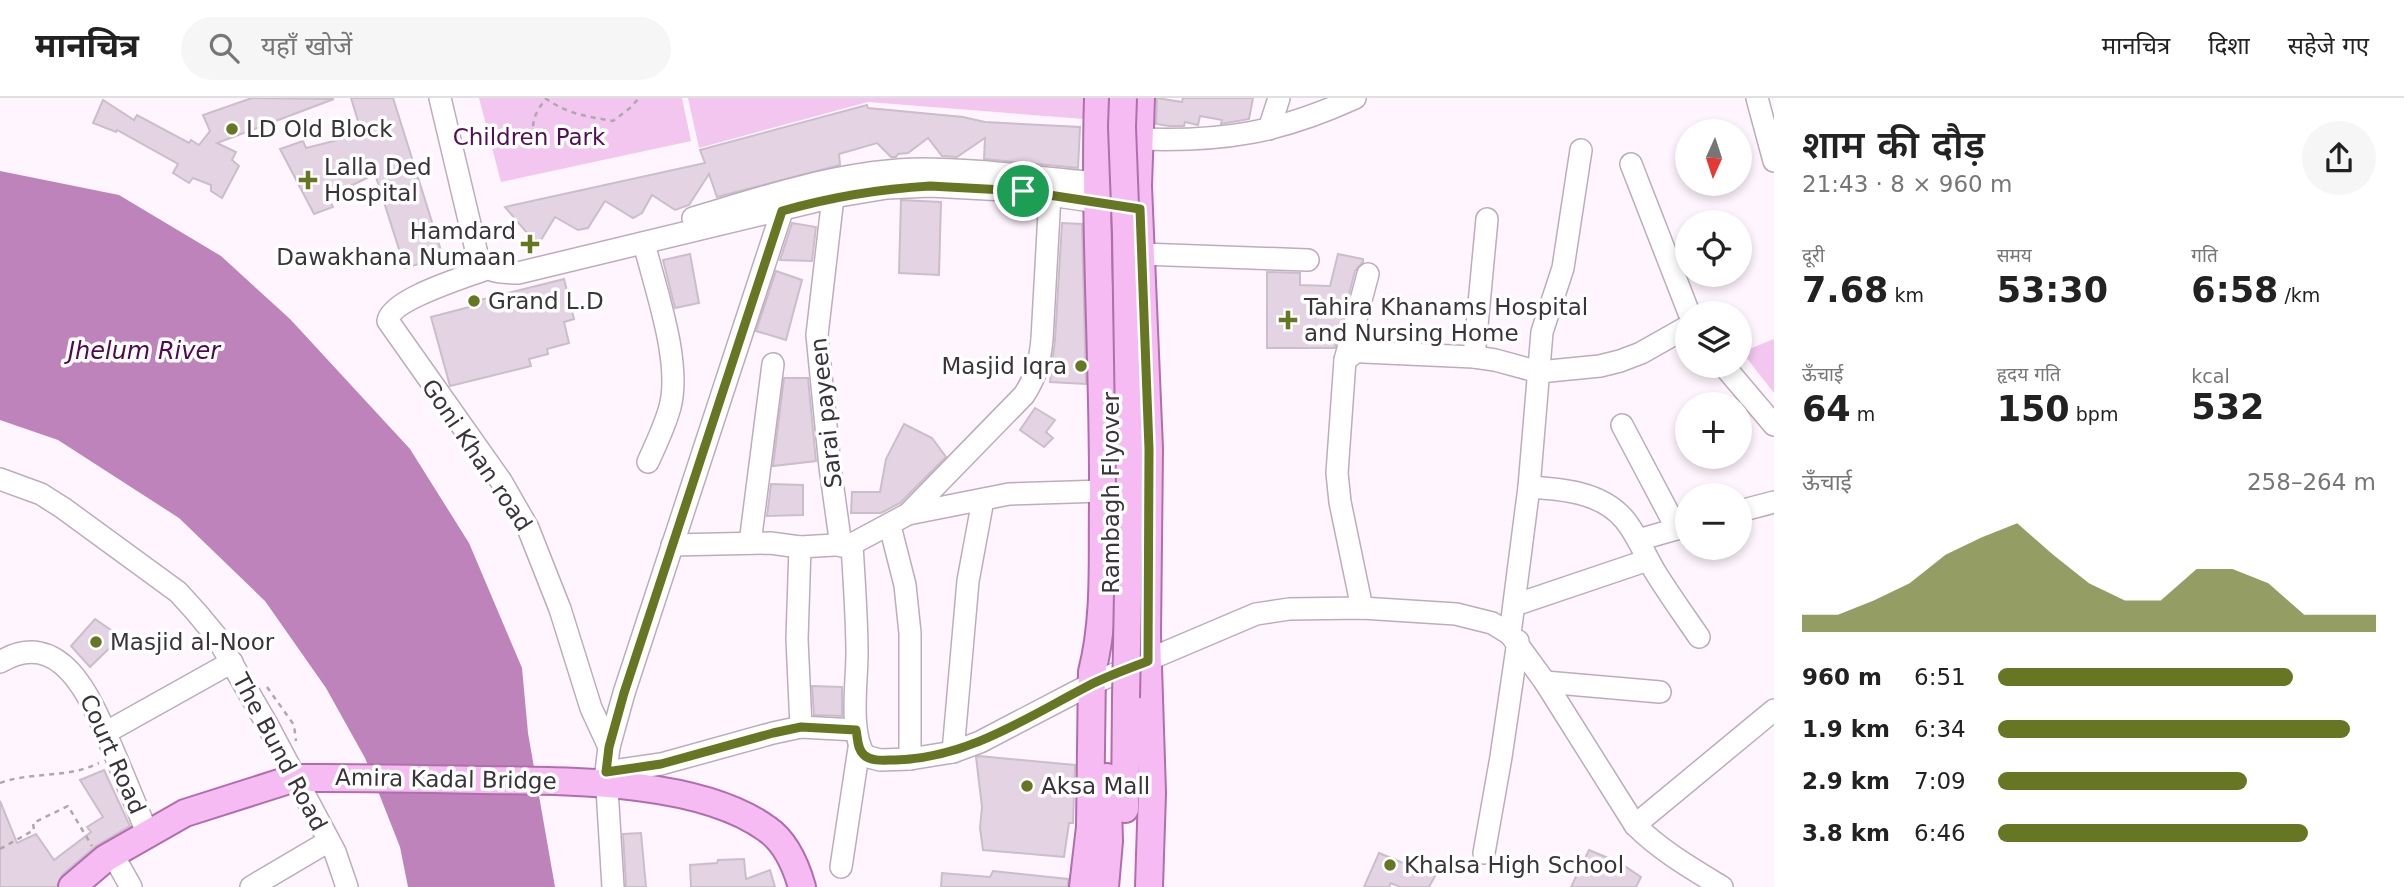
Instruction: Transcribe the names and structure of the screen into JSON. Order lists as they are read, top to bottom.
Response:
{
  "streets": {
    "main road": ["Rambagh Flyover", "Amira Kadal Bridge"],
    "street": [
      "Sarai payeen",
      "Goni Khan road",
      "The Bund Road",
      "Court Road"
    ]
  },
  "crossings": [
    ["The Bund Road", "Amira Kadal Bridge"],
    ["Court Road", "Amira Kadal Bridge"]
  ],
  "water": ["Jhelum River"],
  "parks": ["Children Park"],
  "places": {
    "other": [
      "LD Old Block",
      "Grand L.D",
      "Masjid Iqra",
      "Masjid al-Noor",
      "Aksa Mall",
      "Khalsa High School"
    ],
    "health": ["Lalla Ded Hospital", "Hamdard Dawakhana Numaan", "Tahira Khanams Hospital and Nursing Home"]
  },
  "north": "bottom",
  "page": {
    "header": "मानचित्र",
    "search": "यहाँ खोजें",
    "nav": ["मानचित्र", "दिशा", "सहेजे गए"],
    "heading": ["शाम की दौड़", "21:43 · 8 × 960 m"],
    "map_buttons": ["+", "−"],
    "stats": [
      ["दूरी", "7.68 km"],
      ["समय", "53:30"],
      ["गति", "6:58 /km"],
      ["ऊँचाई", "64 m"],
      ["हृदय गति", "150 bpm"],
      ["kcal", "532"]
    ],
    "chart": ["ऊँचाई", "258–264 m"],
    "list": [
      {
        "name": "960 m",
        "note": "6:51"
      },
      {
        "name": "1.9 km",
        "note": "6:34"
      },
      {
        "name": "2.9 km",
        "note": "7:09"
      },
      {
        "name": "3.8 km",
        "note": "6:46"
      }
    ]
  }
}
